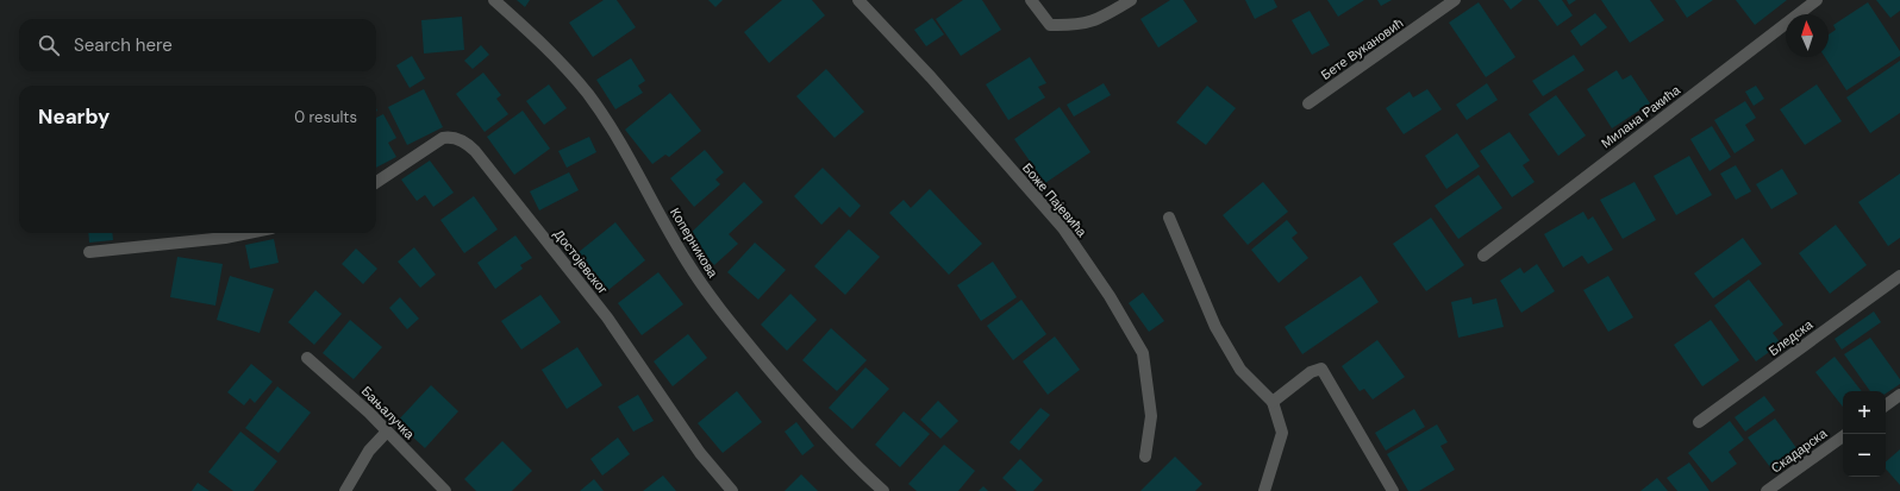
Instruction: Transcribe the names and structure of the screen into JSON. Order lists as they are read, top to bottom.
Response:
{
  "streets": {
    "street": [
      "Бете Вукановић",
      "Милана Ракића",
      "Боже Пајевића",
      "Коперникова",
      "Достојевског",
      "Бледска",
      "Бањалучка",
      "Скадарска"
    ]
  },
  "north": "top",
  "page": {
    "search": "Search here",
    "heading": ["Nearby", "0 results"],
    "map_buttons": ["+", "−"]
  }
}
